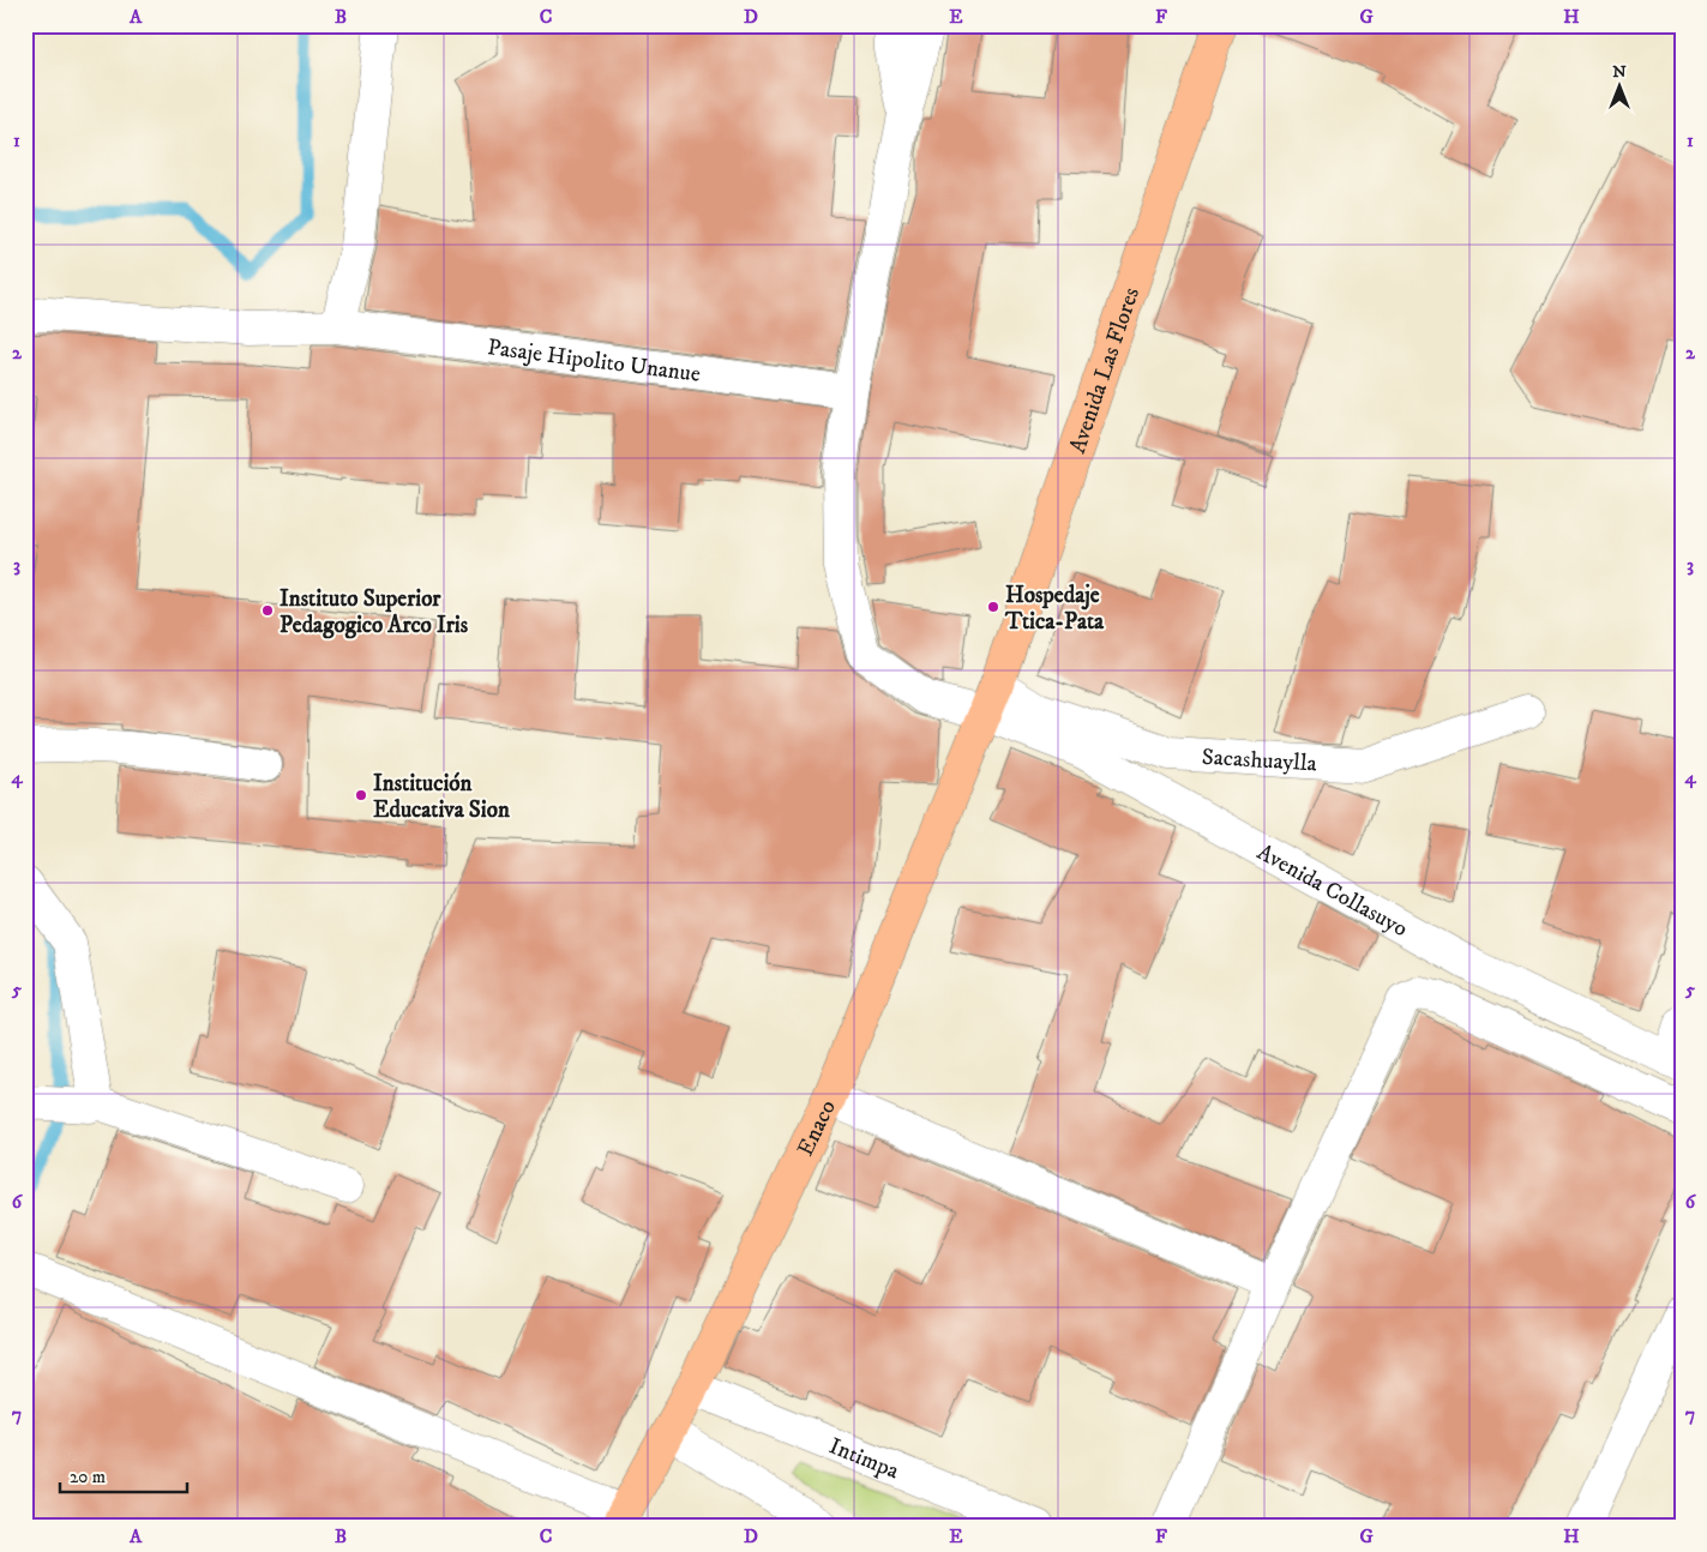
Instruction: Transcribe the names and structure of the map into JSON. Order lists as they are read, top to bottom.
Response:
{
  "streets": {
    "main road": ["Avenida Las Flores", "Enaco"],
    "street": [
      "Pasaje Hipolito Unanue",
      "Sacashuaylla",
      "Avenida Collasuyo",
      "Intimpa"
    ]
  },
  "crossings": [
    ["Pasaje Hipolito Unanue", "Avenida Collasuyo"],
    ["Avenida Las Flores", "Sacashuaylla"],
    ["Avenida Las Flores", "Avenida Collasuyo"],
    ["Avenida Las Flores", "Enaco"],
    ["Avenida Collasuyo", "Enaco"],
    ["Enaco", "Intimpa"]
  ],
  "places": ["Hospedaje Ttica-Pata", "Instituto Superior Pedagogico Arco Iris", "Institución Educativa Sion"],
  "scale_bar": "20 m",
  "north": "top",
  "grid": {
    "columns": [
      "A",
      "B",
      "C",
      "D",
      "E",
      "F",
      "G",
      "H"
    ],
    "rows": [
      "1",
      "2",
      "3",
      "4",
      "5",
      "6",
      "7"
    ]
  }
}
